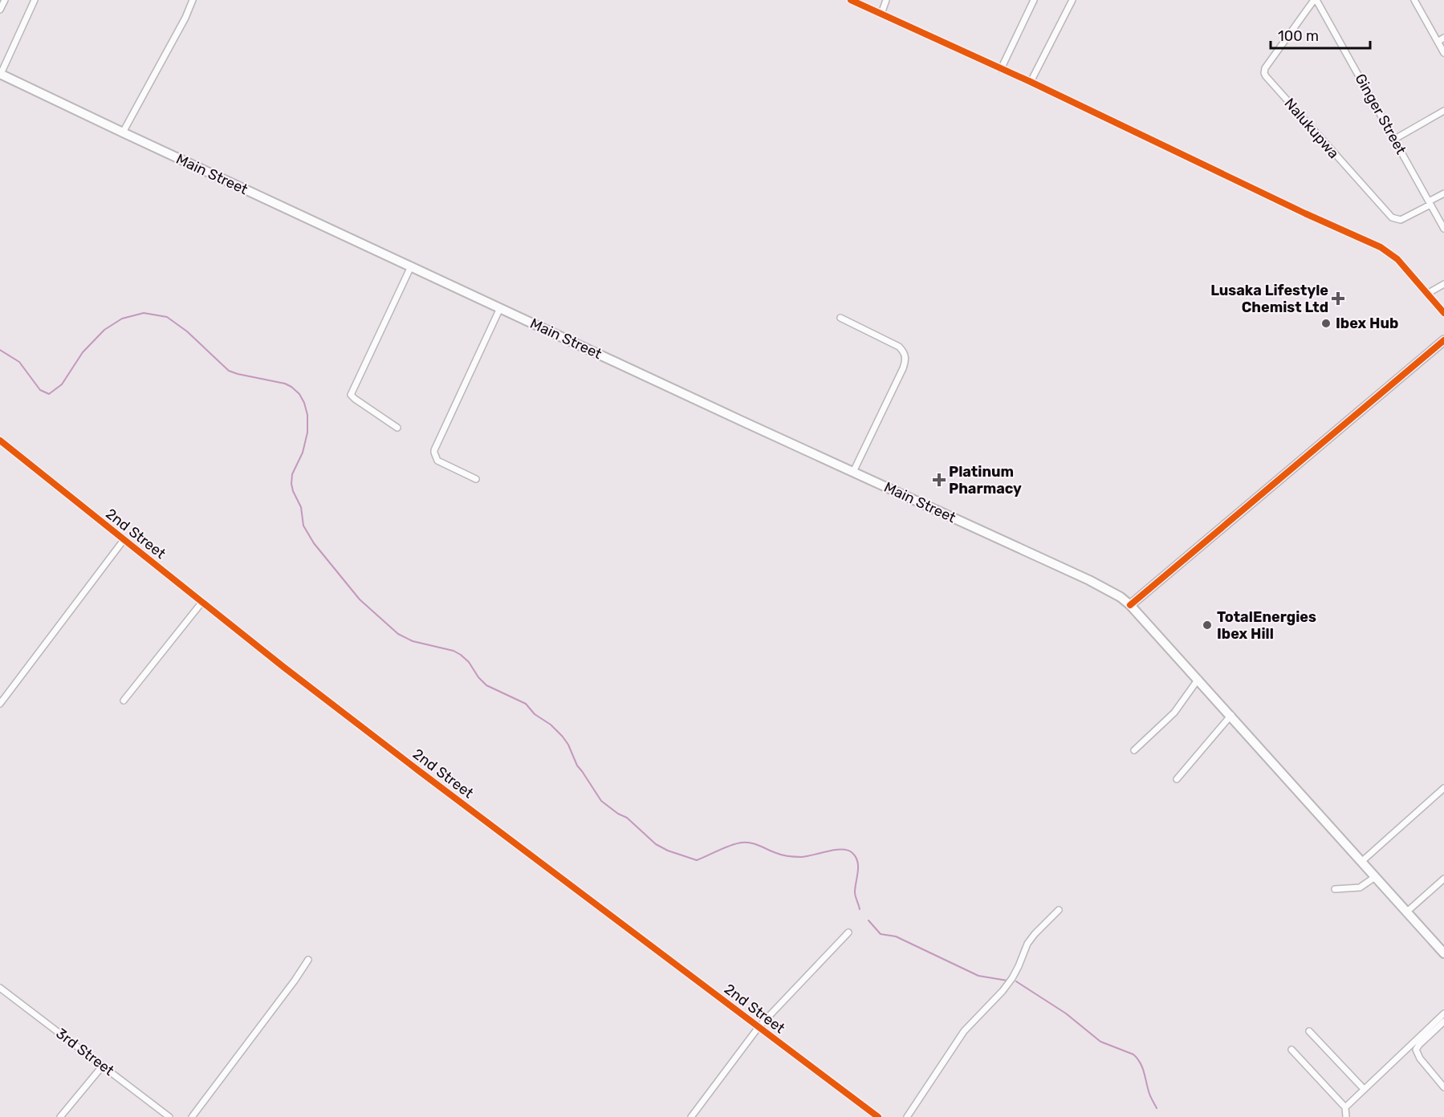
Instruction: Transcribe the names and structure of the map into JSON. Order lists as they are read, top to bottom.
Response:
{
  "streets": {
    "main road": ["Main Street"],
    "street": [
      "Ginger Street",
      "Nalukupwa",
      "2nd Street",
      "3rd Street"
    ]
  },
  "crossings": [
    ["Ginger Street", "Nalukupwa"]
  ],
  "places": {
    "health": ["Lusaka Lifestyle Chemist Ltd", "Platinum Pharmacy"],
    "other": ["Ibex Hub", "TotalEnergies Ibex Hill"]
  },
  "scale_bar": "100 m"
}
